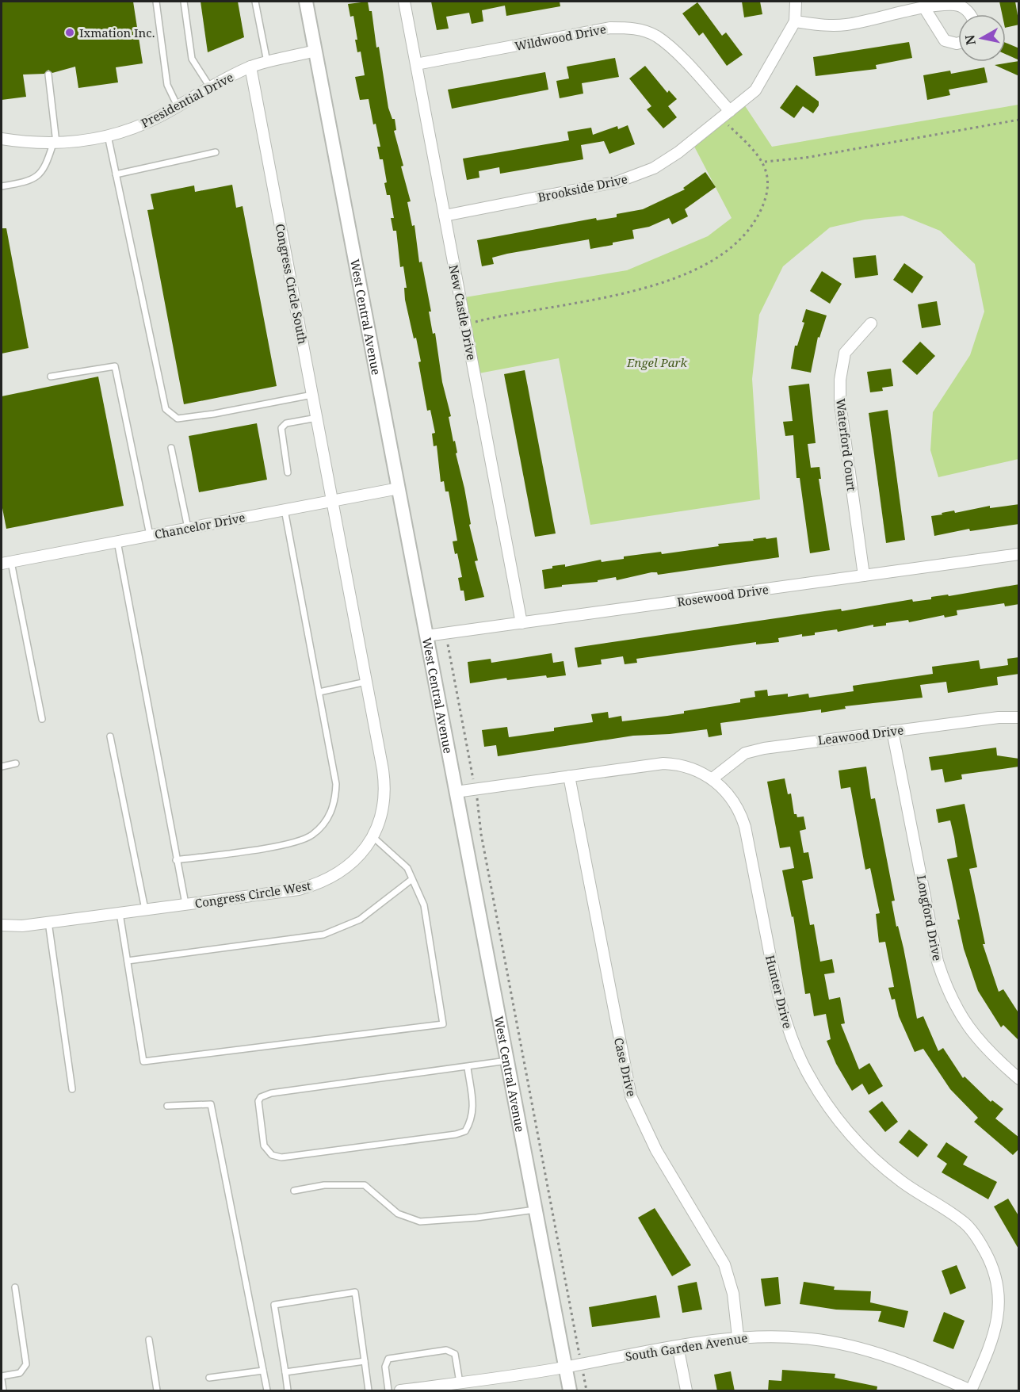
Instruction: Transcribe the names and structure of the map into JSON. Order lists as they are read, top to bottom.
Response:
{
  "streets": {
    "street": [
      "Wildwood Drive",
      "Presidential Drive",
      "Brookside Drive",
      "Congress Circle South",
      "New Castle Drive",
      "West Central Avenue",
      "Waterford Court",
      "Chancelor Drive",
      "Rosewood Drive",
      "Leawood Drive",
      "Congress Circle West",
      "Longford Drive",
      "Hunter Drive",
      "Case Drive",
      "South Garden Avenue"
    ]
  },
  "crossings": [
    ["Wildwood Drive", "Brookside Drive"],
    ["Wildwood Drive", "New Castle Drive"],
    ["Presidential Drive", "Congress Circle South"],
    ["Presidential Drive", "West Central Avenue"],
    ["Brookside Drive", "New Castle Drive"],
    ["Congress Circle South", "Chancelor Drive"],
    ["Congress Circle South", "Congress Circle West"],
    ["New Castle Drive", "Rosewood Drive"],
    ["West Central Avenue", "Chancelor Drive"],
    ["West Central Avenue", "Rosewood Drive"],
    ["West Central Avenue", "Hunter Drive"],
    ["West Central Avenue", "South Garden Avenue"],
    ["Waterford Court", "Rosewood Drive"],
    ["Chancelor Drive", "Congress Circle West"],
    ["Leawood Drive", "Longford Drive"],
    ["Leawood Drive", "Hunter Drive"],
    ["Hunter Drive", "Case Drive"],
    ["Hunter Drive", "South Garden Avenue"],
    ["Case Drive", "South Garden Avenue"]
  ],
  "parks": ["Engel Park"],
  "places": ["Ixmation Inc."],
  "north": "left"
}
